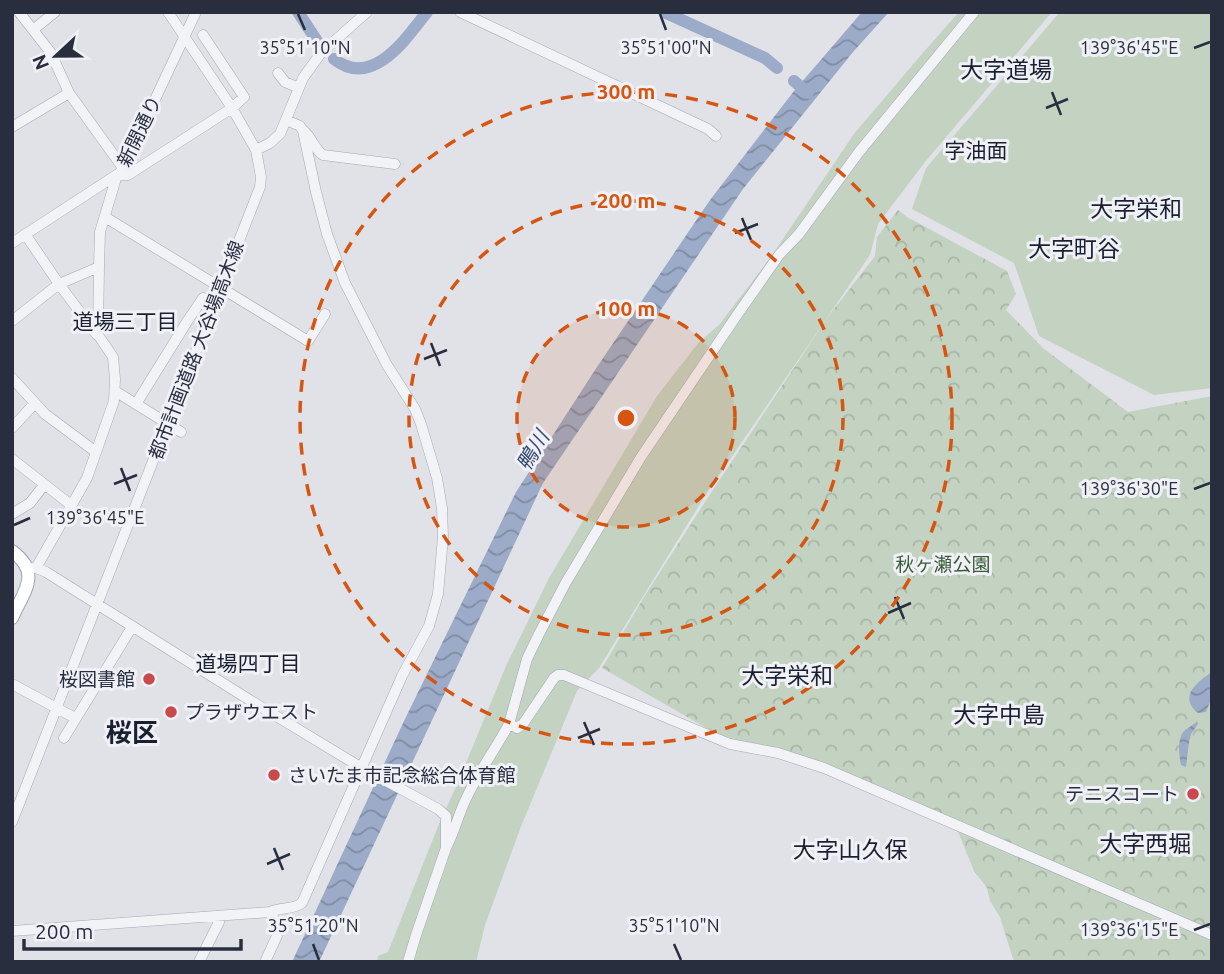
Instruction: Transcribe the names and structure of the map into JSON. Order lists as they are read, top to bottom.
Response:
{
  "streets": {
    "street": ["新開通り", "都市計画道路 大谷場高木線"]
  },
  "districts": [
    "大字道場",
    "字油面",
    "大字栄和",
    "大字町谷",
    "道場三丁目",
    "道場四丁目",
    "大字栄和",
    "大字中島",
    "桜区",
    "大字西堀",
    "大字山久保"
  ],
  "water": ["鴨川"],
  "parks": ["秋ヶ瀬公園"],
  "places": [
    "桜図書館",
    "プラザウエスト",
    "さいたま市記念総合体育館",
    "テニスコート"
  ],
  "scale_bar": "200 m",
  "north": "left",
  "coordinates": [
    "35°51'10\"N",
    "35°51'00\"N",
    "139°36'45\"E",
    "139°36'30\"E",
    "35°51'20\"N",
    "139°36'15\"E"
  ],
  "rings": ["300 m", "200 m", "100 m"]
}
